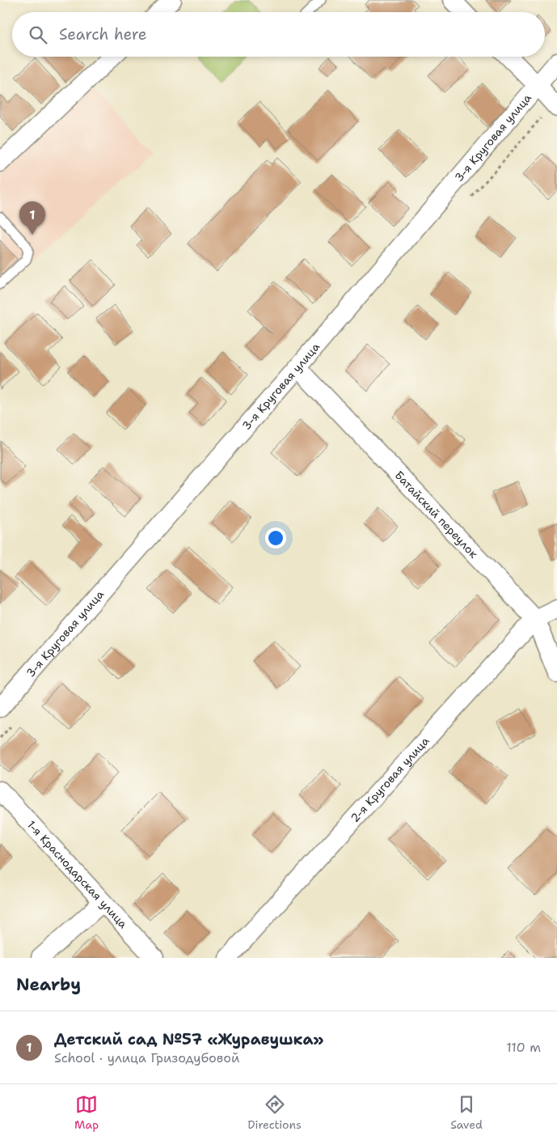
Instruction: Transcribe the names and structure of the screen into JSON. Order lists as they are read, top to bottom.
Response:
{
  "streets": {
    "street": [
      "3-я Круговая улица",
      "Батайский переулок",
      "2-я Круговая улица",
      "1-я Краснодарская улица"
    ]
  },
  "crossings": [
    ["3-я Круговая улица", "Батайский переулок"],
    ["Батайский переулок", "2-я Круговая улица"]
  ],
  "page": {
    "search": "Search here",
    "pins": "1",
    "heading": "Nearby",
    "list": [
      {
        "mark": "1",
        "name": "Детский сад №57 «Журавушка»",
        "note": "School · улица Гризодубовой",
        "value": "110 m"
      }
    ],
    "nav": ["Map", "Directions", "Saved"]
  }
}
